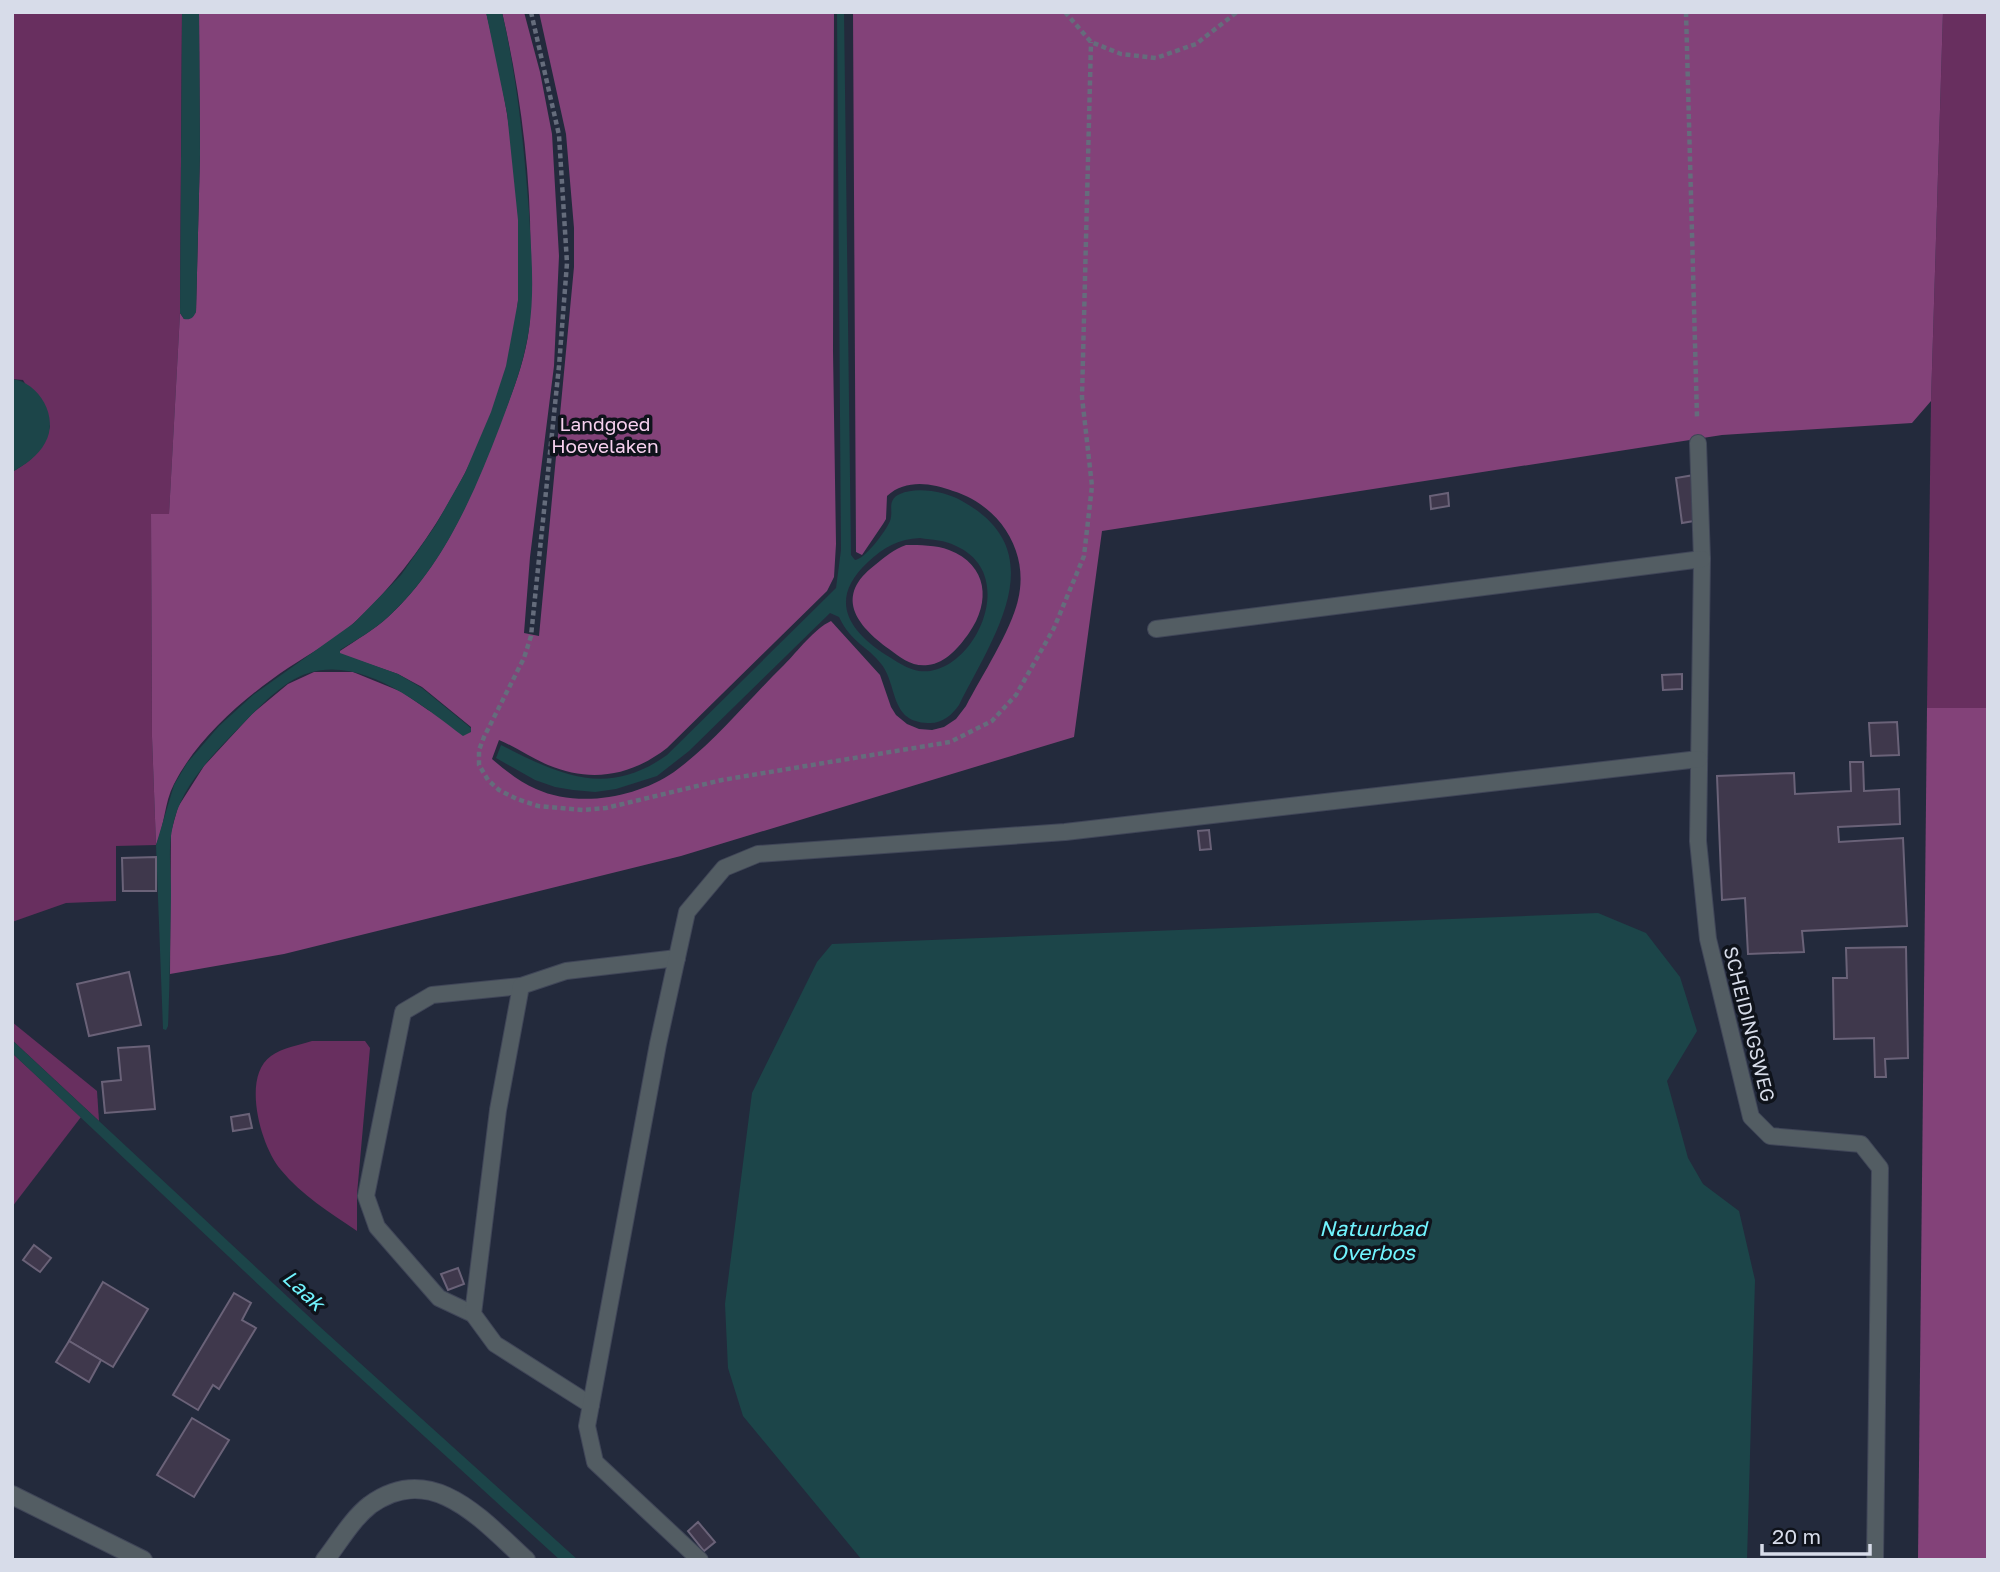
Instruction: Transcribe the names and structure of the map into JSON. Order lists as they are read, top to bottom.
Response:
{
  "streets": {
    "lane": ["SCHEIDINGSWEG"]
  },
  "water": ["Natuurbad Overbos", "Laak"],
  "parks": ["Landgoed Hoevelaken"],
  "scale_bar": "20 m"
}
